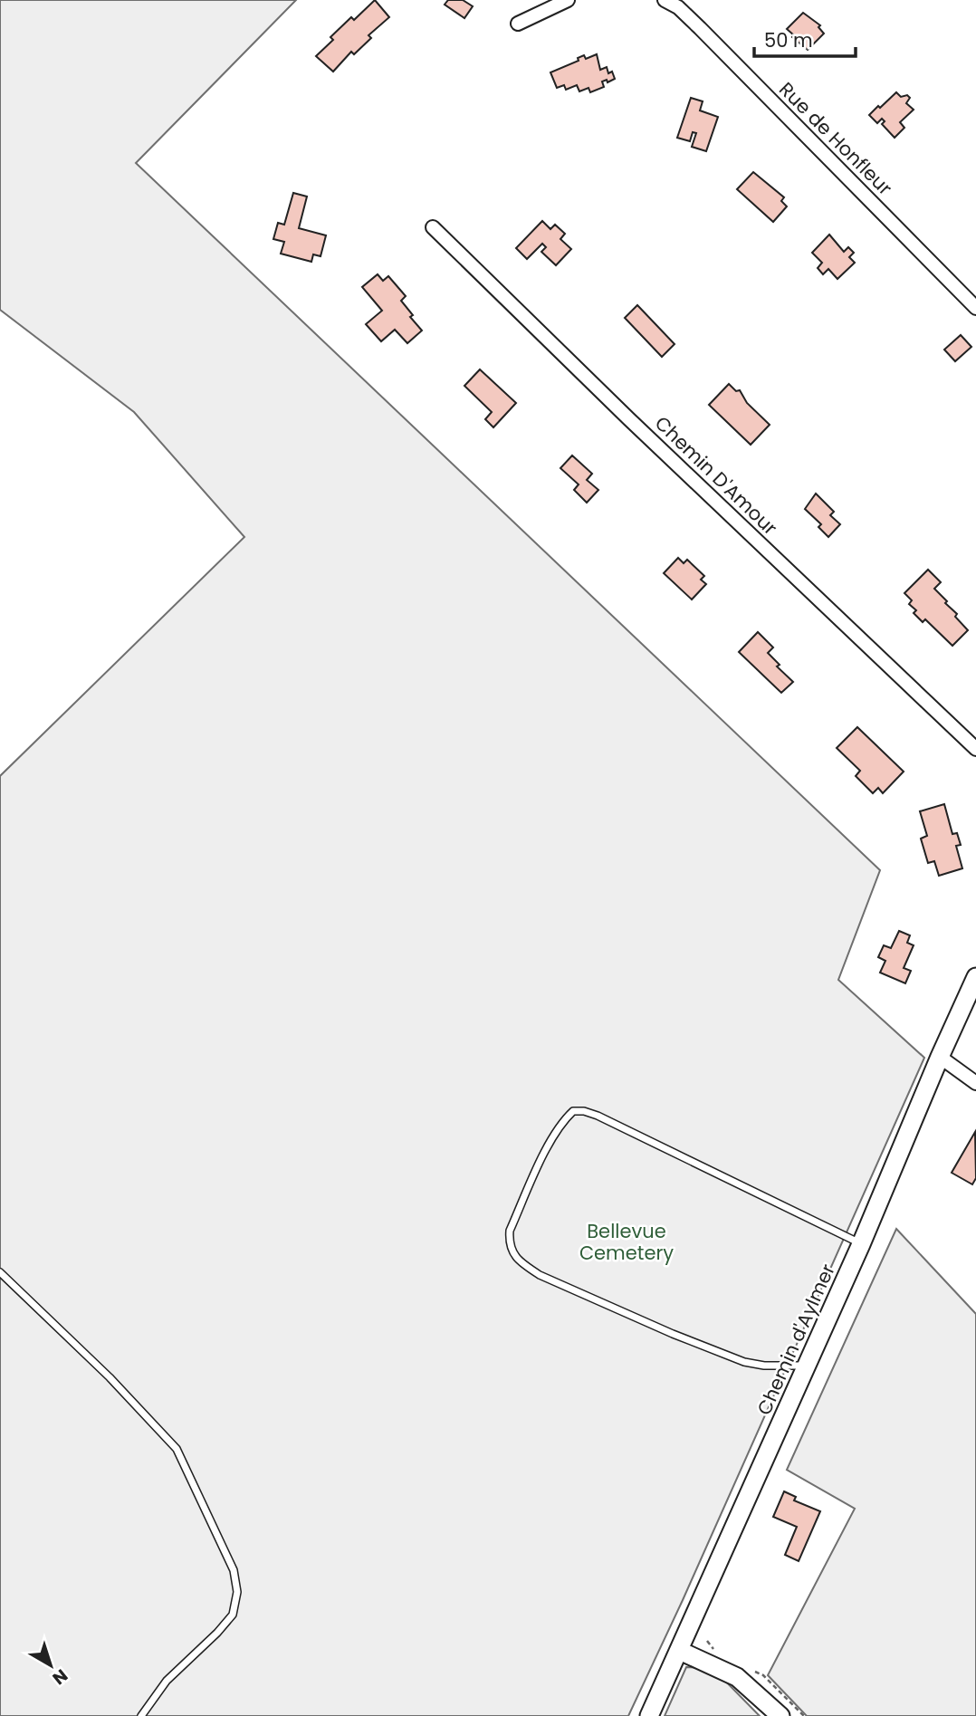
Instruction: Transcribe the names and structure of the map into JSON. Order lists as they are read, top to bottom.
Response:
{
  "streets": {
    "main road": ["Chemin d'Aylmer"],
    "street": ["Rue de Honfleur", "Chemin D'Amour"]
  },
  "parks": ["Bellevue Cemetery"],
  "scale_bar": "50 m",
  "north": "bottom right"
}
